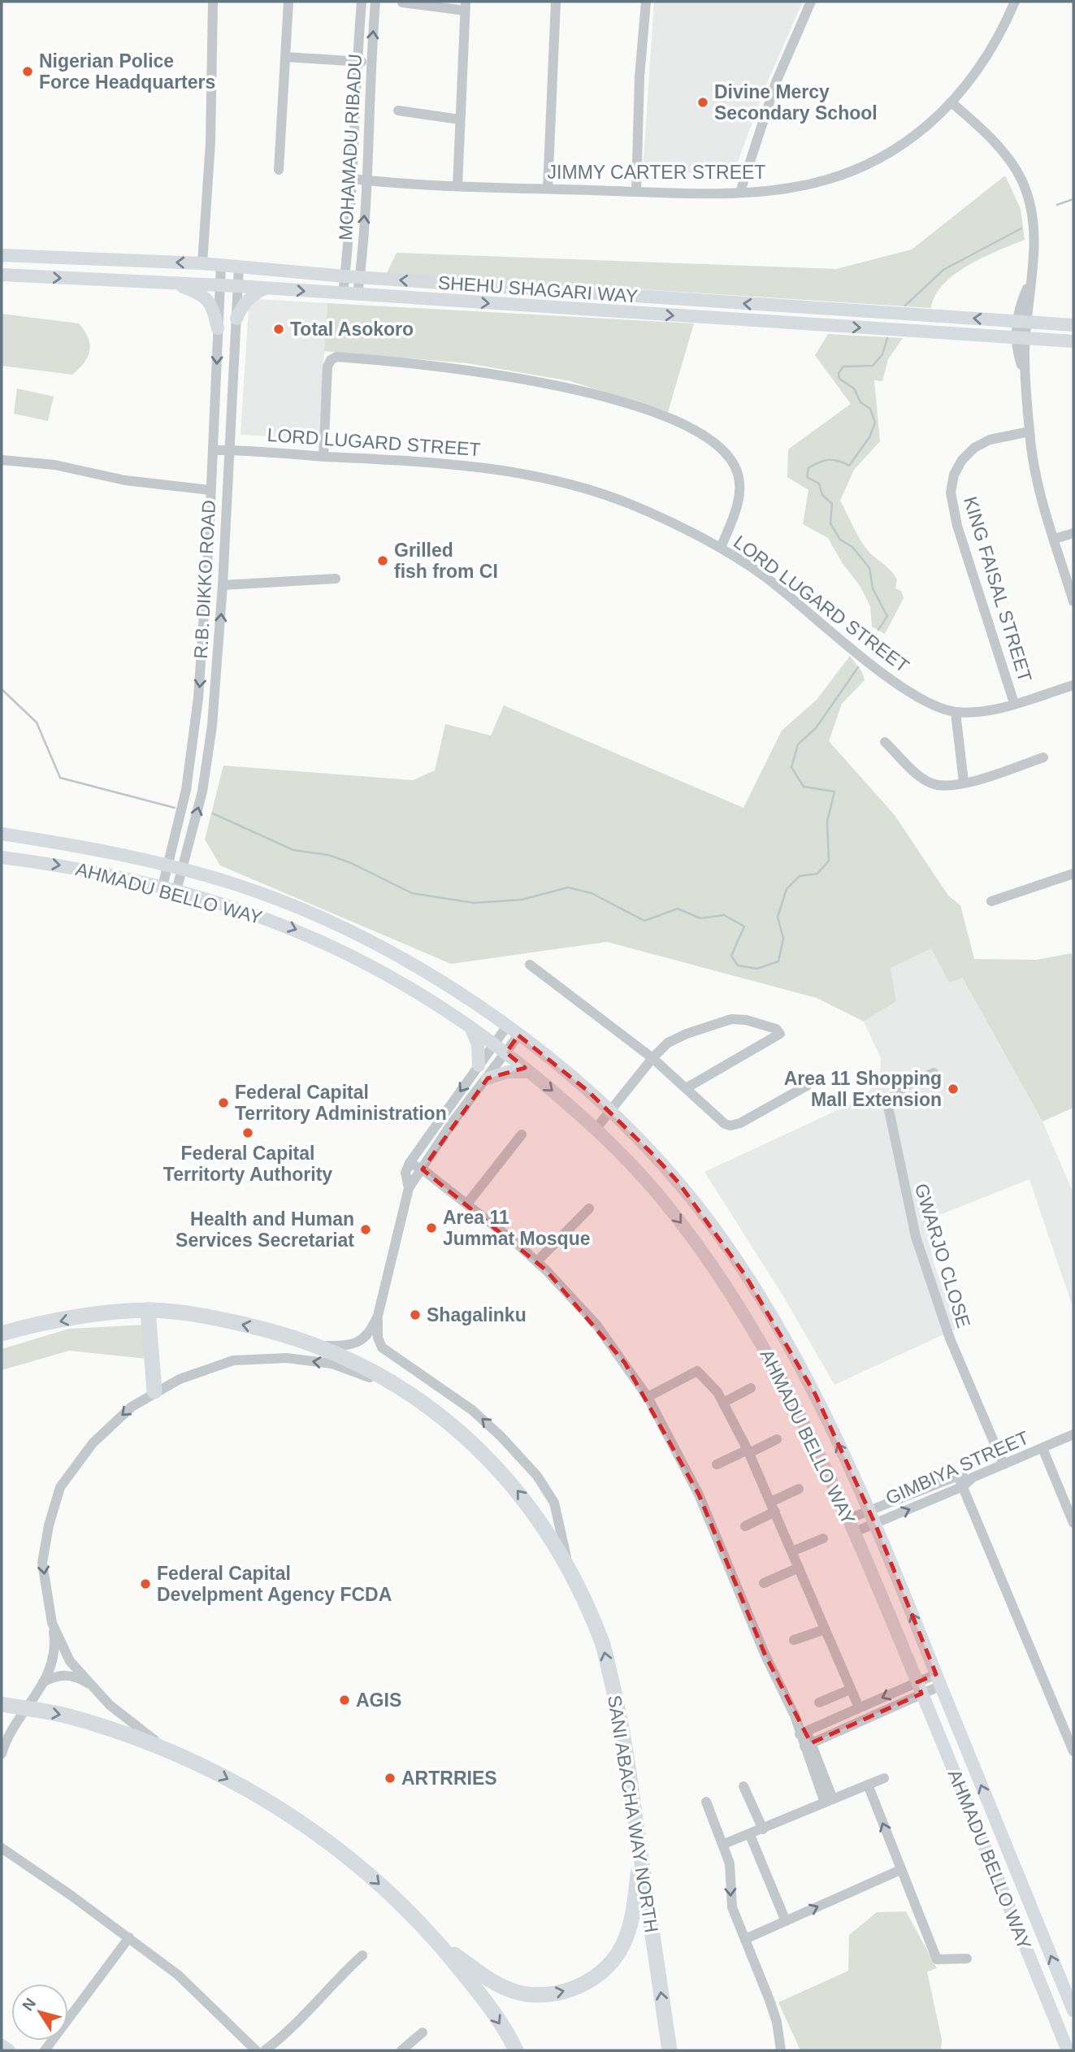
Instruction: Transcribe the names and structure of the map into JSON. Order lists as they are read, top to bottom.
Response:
{
  "streets": {
    "highway": ["SANI ABACHA WAY NORTH"],
    "main road": ["SHEHU SHAGARI WAY", "AHMADU BELLO WAY"],
    "street": [
      "MOHAMADU RIBADU",
      "JIMMY CARTER STREET",
      "LORD LUGARD STREET",
      "R.B. DIKKO ROAD",
      "KING FAISAL STREET",
      "GWARJO CLOSE",
      "GIMBIYA STREET"
    ]
  },
  "crossings": [
    ["MOHAMADU RIBADU", "JIMMY CARTER STREET"],
    ["MOHAMADU RIBADU", "SHEHU SHAGARI WAY"],
    ["SHEHU SHAGARI WAY", "R.B. DIKKO ROAD"],
    ["LORD LUGARD STREET", "R.B. DIKKO ROAD"],
    ["LORD LUGARD STREET", "KING FAISAL STREET"],
    ["R.B. DIKKO ROAD", "AHMADU BELLO WAY"],
    ["AHMADU BELLO WAY", "GIMBIYA STREET"],
    ["GWARJO CLOSE", "GIMBIYA STREET"]
  ],
  "one_way": ["SANI ABACHA WAY NORTH"],
  "places": [
    "Nigerian Police Force Headquarters",
    "Divine Mercy Secondary School",
    "Total Asokoro",
    "Grilled fish from CI",
    "Area 11 Shopping Mall Extension",
    "Federal Capital Territory Administration",
    "Federal Capital Territorty Authority",
    "Area 11 Jummat Mosque",
    "Health and Human Services Secretariat",
    "Shagalinku",
    "Federal Capital Develpment Agency FCDA",
    "AGIS",
    "ARTRRIES"
  ],
  "north": "top left"
}
